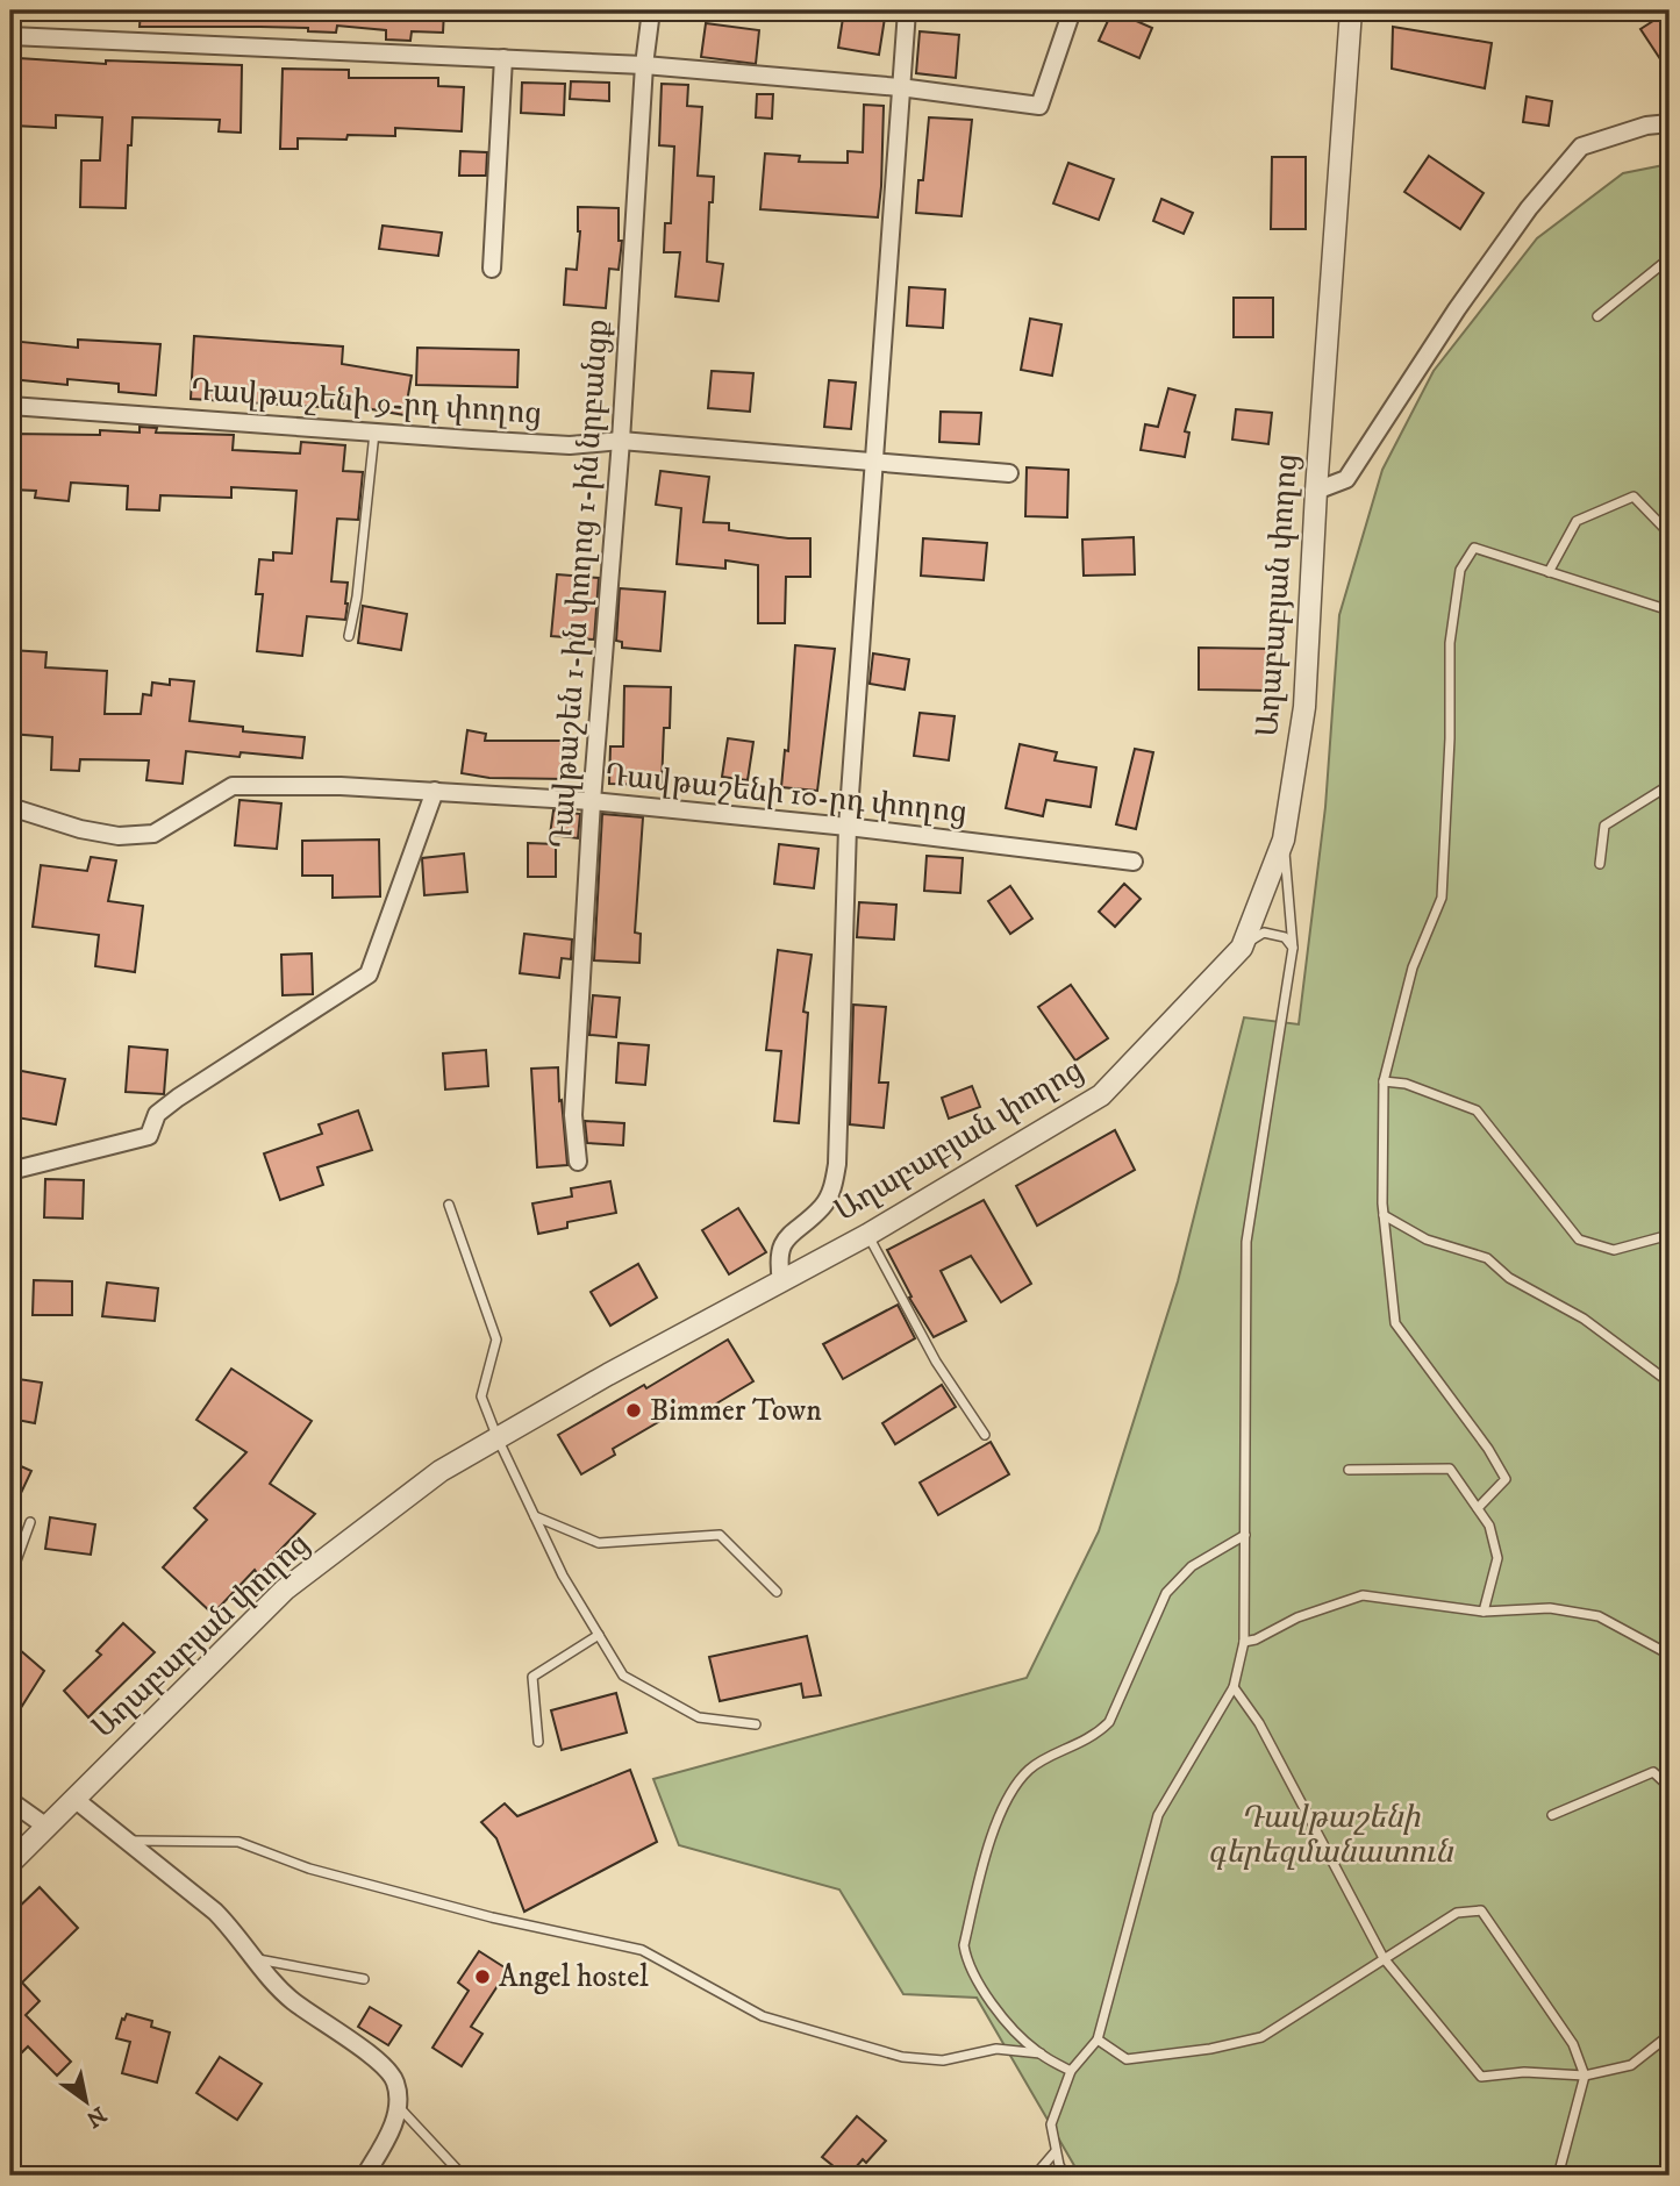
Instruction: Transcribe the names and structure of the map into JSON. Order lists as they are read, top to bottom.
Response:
{
  "streets": {
    "street": [
      "Դավթաշենի 9-րդ փողոց",
      "Դավթաշեն 1-ին փողոց 1-ին նրբանցք",
      "Աղաբաբյան փողոց",
      "Դավթաշենի 10-րդ փողոց"
    ]
  },
  "crossings": [
    ["Դավթաշենի 9-րդ փողոց", "Դավթաշեն 1-ին փողոց 1-ին նրբանցք"],
    ["Դավթաշեն 1-ին փողոց 1-ին նրբանցք", "Դավթաշենի 10-րդ փողոց"]
  ],
  "parks": ["Դավթաշենի գերեզմանատուն"],
  "places": ["Bimmer Town", "Angel hostel"],
  "north": "bottom right"
}
